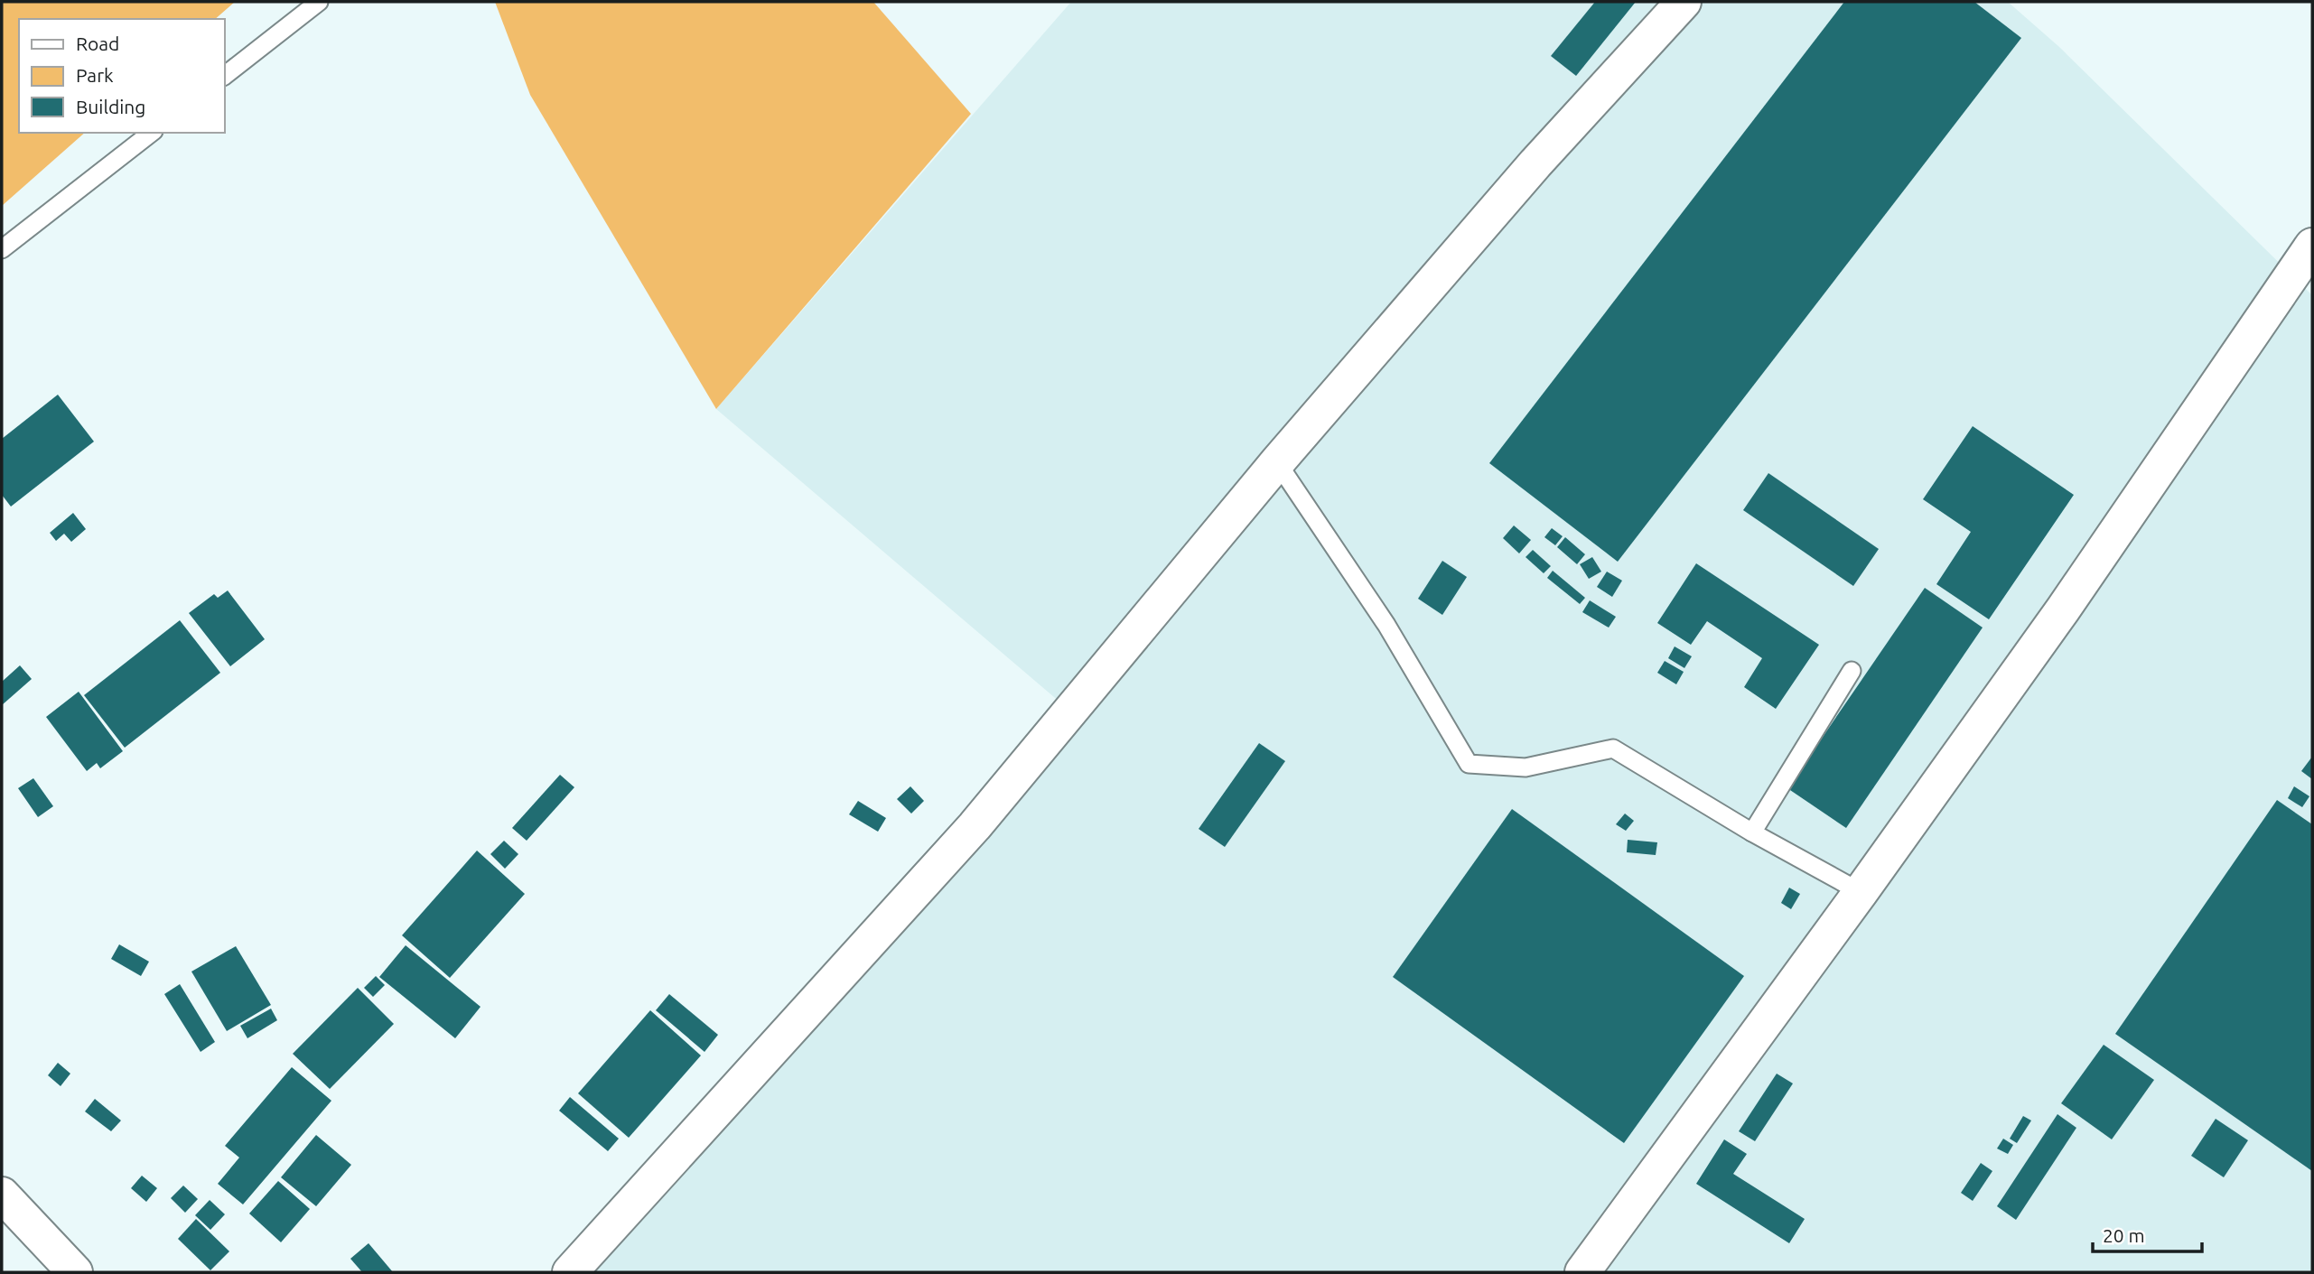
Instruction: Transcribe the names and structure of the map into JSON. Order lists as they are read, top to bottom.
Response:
{
  "legend": ["Road", "Park", "Building"],
  "scale_bar": "20 m"
}
